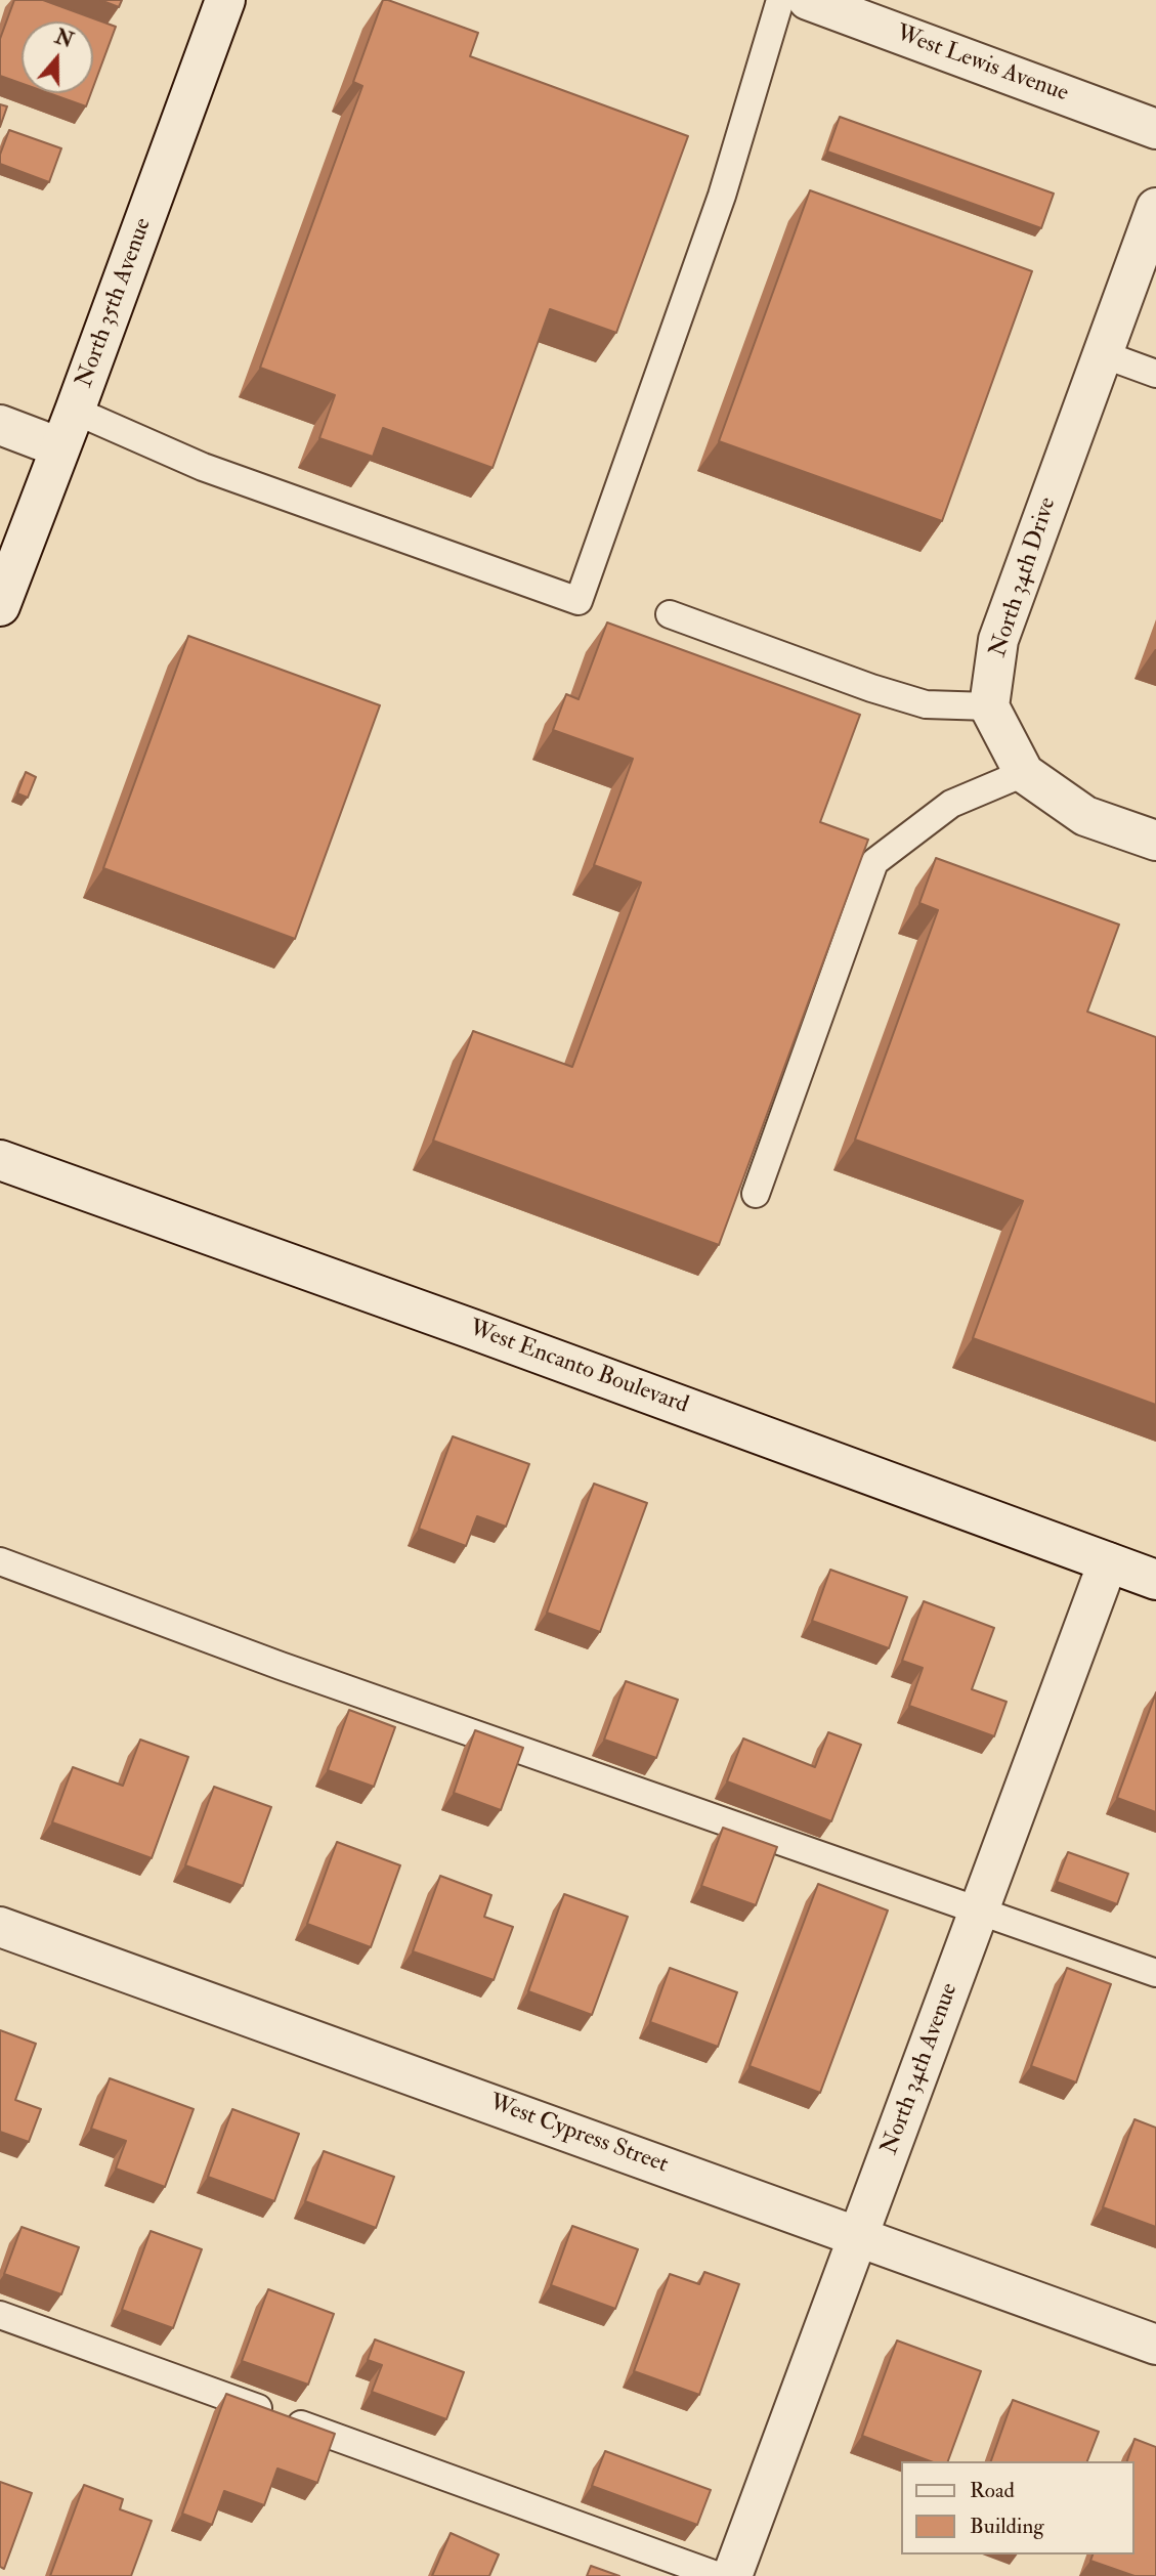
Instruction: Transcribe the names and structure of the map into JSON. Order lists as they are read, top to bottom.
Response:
{
  "streets": {
    "street": [
      "West Lewis Avenue",
      "North 35th Avenue",
      "North 34th Drive",
      "West Encanto Boulevard",
      "North 34th Avenue",
      "West Cypress Street"
    ]
  },
  "crossings": [
    ["West Encanto Boulevard", "North 34th Avenue"],
    ["North 34th Avenue", "West Cypress Street"]
  ],
  "legend": ["Road", "Building"],
  "north": "top"
}
